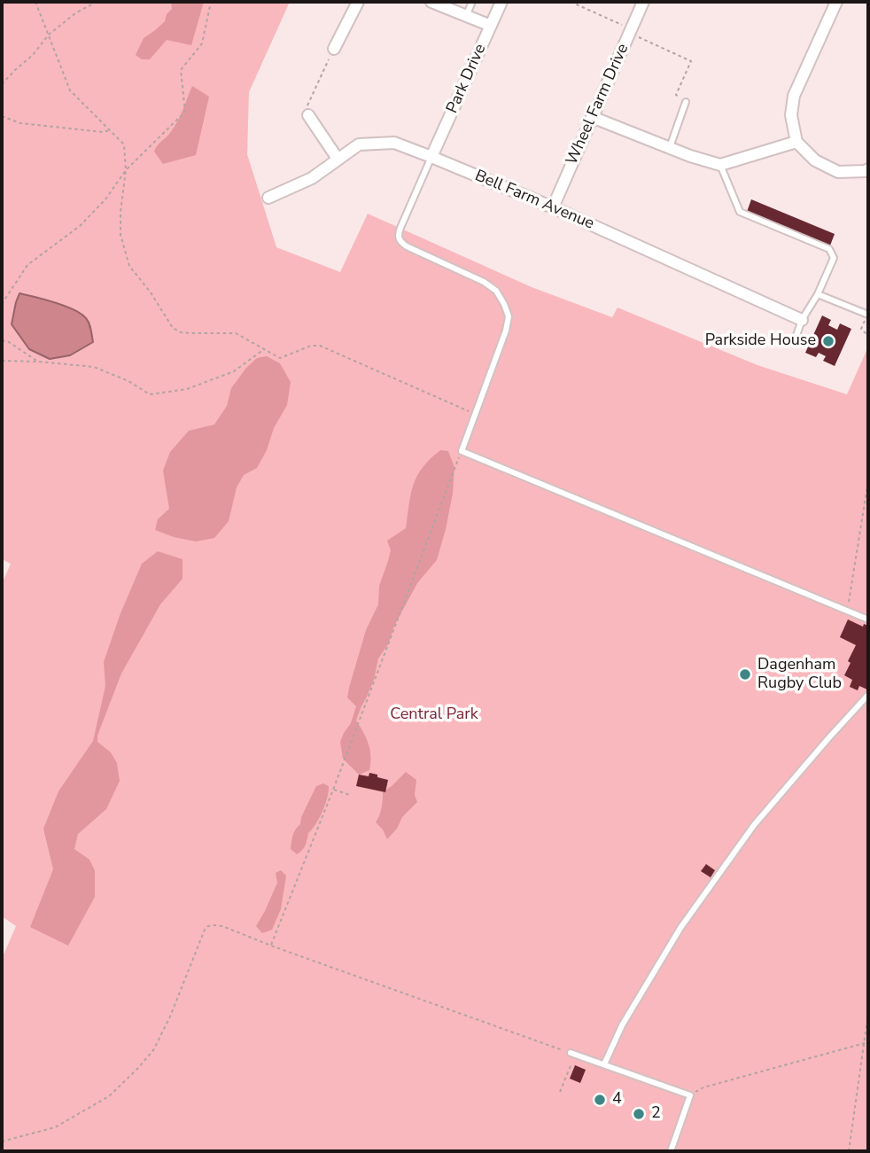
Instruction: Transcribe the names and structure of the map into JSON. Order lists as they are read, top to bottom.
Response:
{
  "streets": {
    "street": ["Park Drive", "Wheel Farm Drive", "Bell Farm Avenue"]
  },
  "crossings": [
    ["Park Drive", "Bell Farm Avenue"],
    ["Wheel Farm Drive", "Bell Farm Avenue"]
  ],
  "parks": ["Central Park"],
  "places": [
    "Parkside House",
    "Dagenham Rugby Club",
    "4",
    "2"
  ]
}
